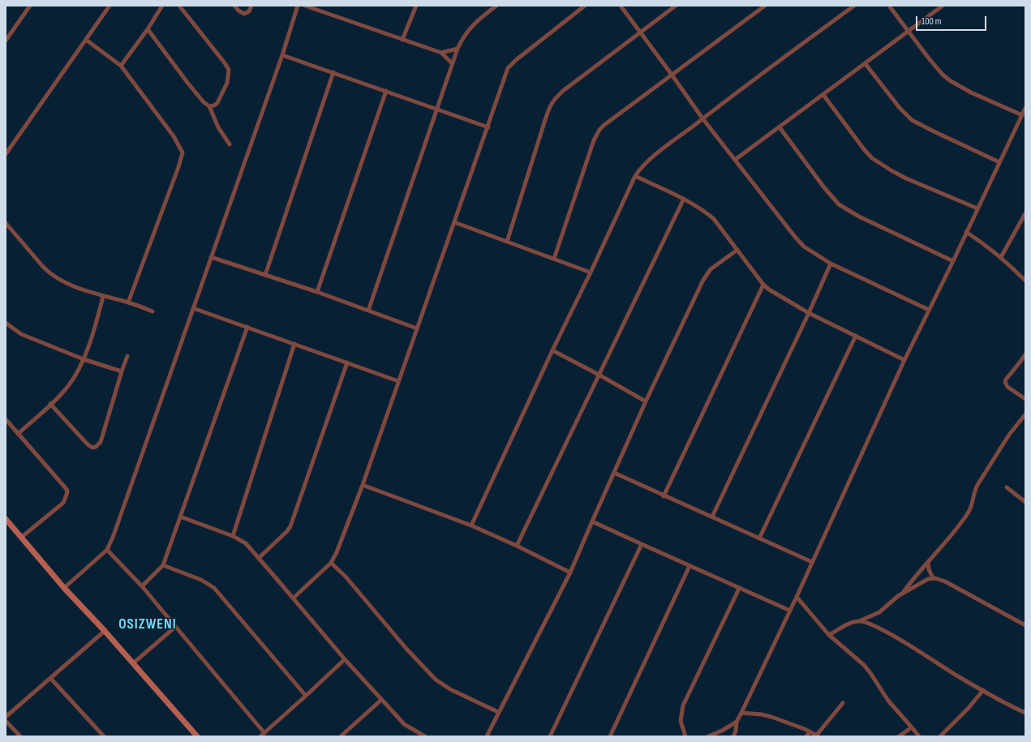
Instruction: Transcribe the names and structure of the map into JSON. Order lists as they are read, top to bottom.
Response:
{
  "districts": ["OSIZWENI"],
  "scale_bar": "100 m"
}
